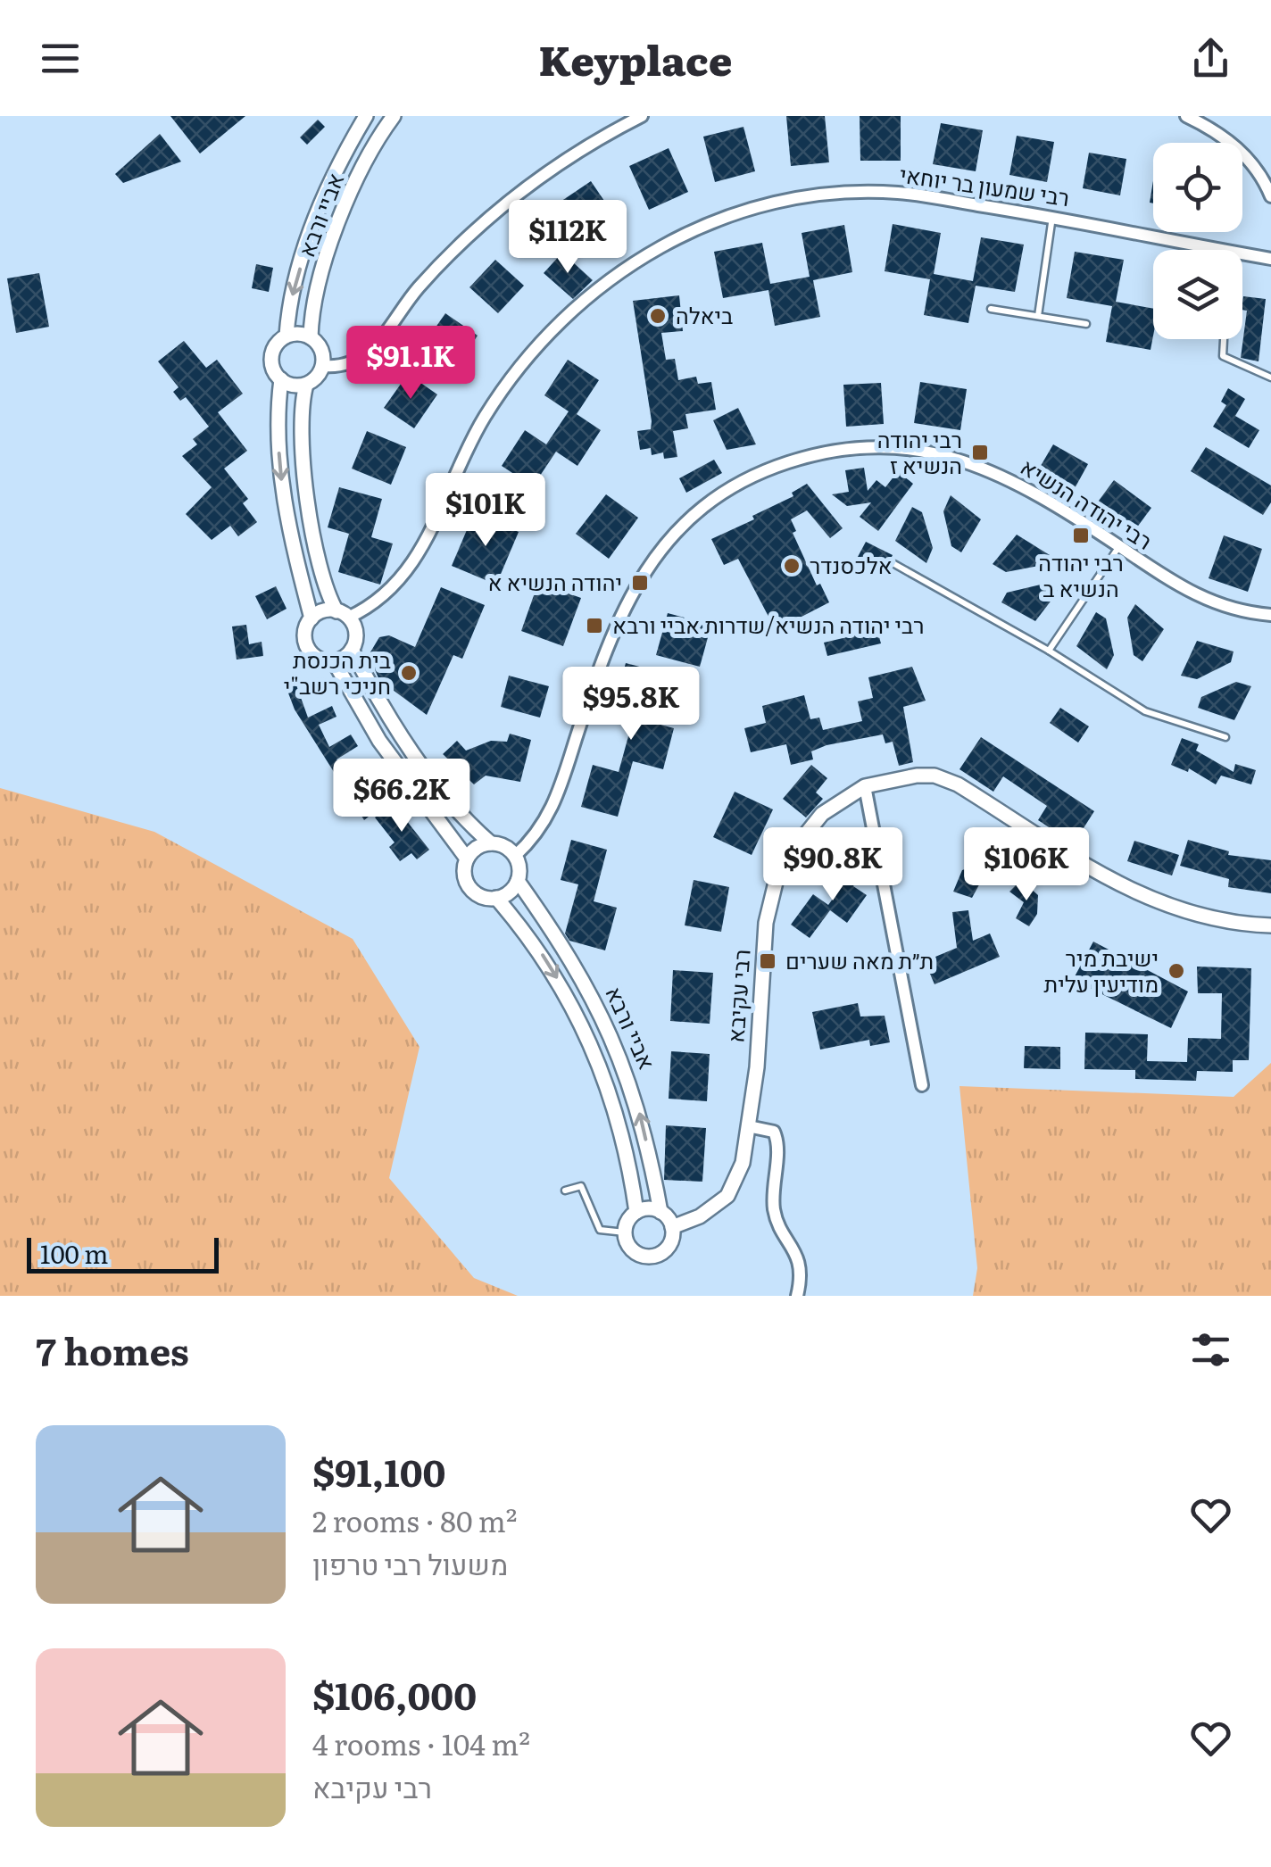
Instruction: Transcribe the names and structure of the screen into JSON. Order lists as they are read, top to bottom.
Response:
{
  "streets": {
    "street": [
      "רבי שמעון בר יוחאי",
      "אביי ורבא",
      "רבי יהודה הנשיא",
      "רבי עקיבא"
    ]
  },
  "crossings": [
    ["אביי ורבא", "רבי יהודה הנשיא"],
    ["אביי ורבא", "רבי עקיבא"]
  ],
  "places": {
    "other": [
      "ביאלה",
      "אלכסנדר",
      "בית הכנסת חניכי רשב\"י",
      "ישיבת מיר מודיעין עלית"
    ],
    "transit": [
      "רבי יהודה הנשיא ז",
      "רבי יהודה הנשיא ב",
      "יהודה הנשיא א",
      "רבי יהודה הנשיא/שדרות אביי ורבא",
      "ת״ת מאה שערים"
    ]
  },
  "scale_bar": "100 m",
  "page": {
    "header": "Keyplace",
    "price": [
      "$112K",
      "$91.1K",
      "$101K",
      "$95.8K",
      "$66.2K",
      "$90.8K",
      "$106K"
    ],
    "scale": "100 m",
    "heading": "7 homes",
    "list": [
      {
        "name": "$91,100",
        "note": "2 rooms · 80 m² · משעול רבי טרפון"
      },
      {
        "name": "$106,000",
        "note": "4 rooms · 104 m² · רבי עקיבא"
      }
    ]
  }
}
